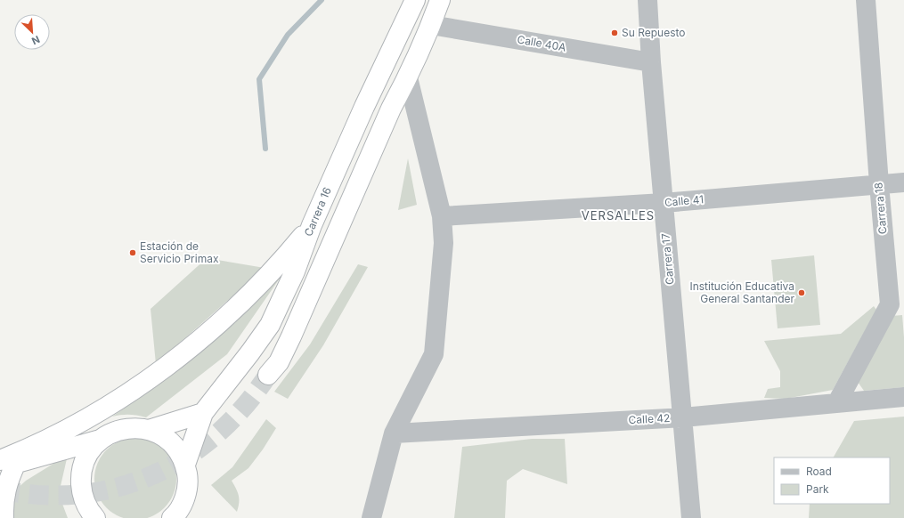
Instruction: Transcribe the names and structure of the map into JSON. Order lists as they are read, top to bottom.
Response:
{
  "streets": {
    "highway": ["Carrera 16"],
    "street": [
      "Calle 40A",
      "Calle 41",
      "Carrera 18",
      "Carrera 17",
      "Calle 42"
    ]
  },
  "crossings": [
    ["Calle 40A", "Carrera 17"],
    ["Calle 41", "Carrera 18"],
    ["Calle 41", "Carrera 17"],
    ["Carrera 18", "Calle 42"],
    ["Carrera 17", "Calle 42"]
  ],
  "districts": ["VERSALLES"],
  "places": ["Su Repuesto", "Estación de Servicio Primax", "Institución Educativa General Santander"],
  "legend": ["Road", "Park"],
  "north": "bottom right"
}
